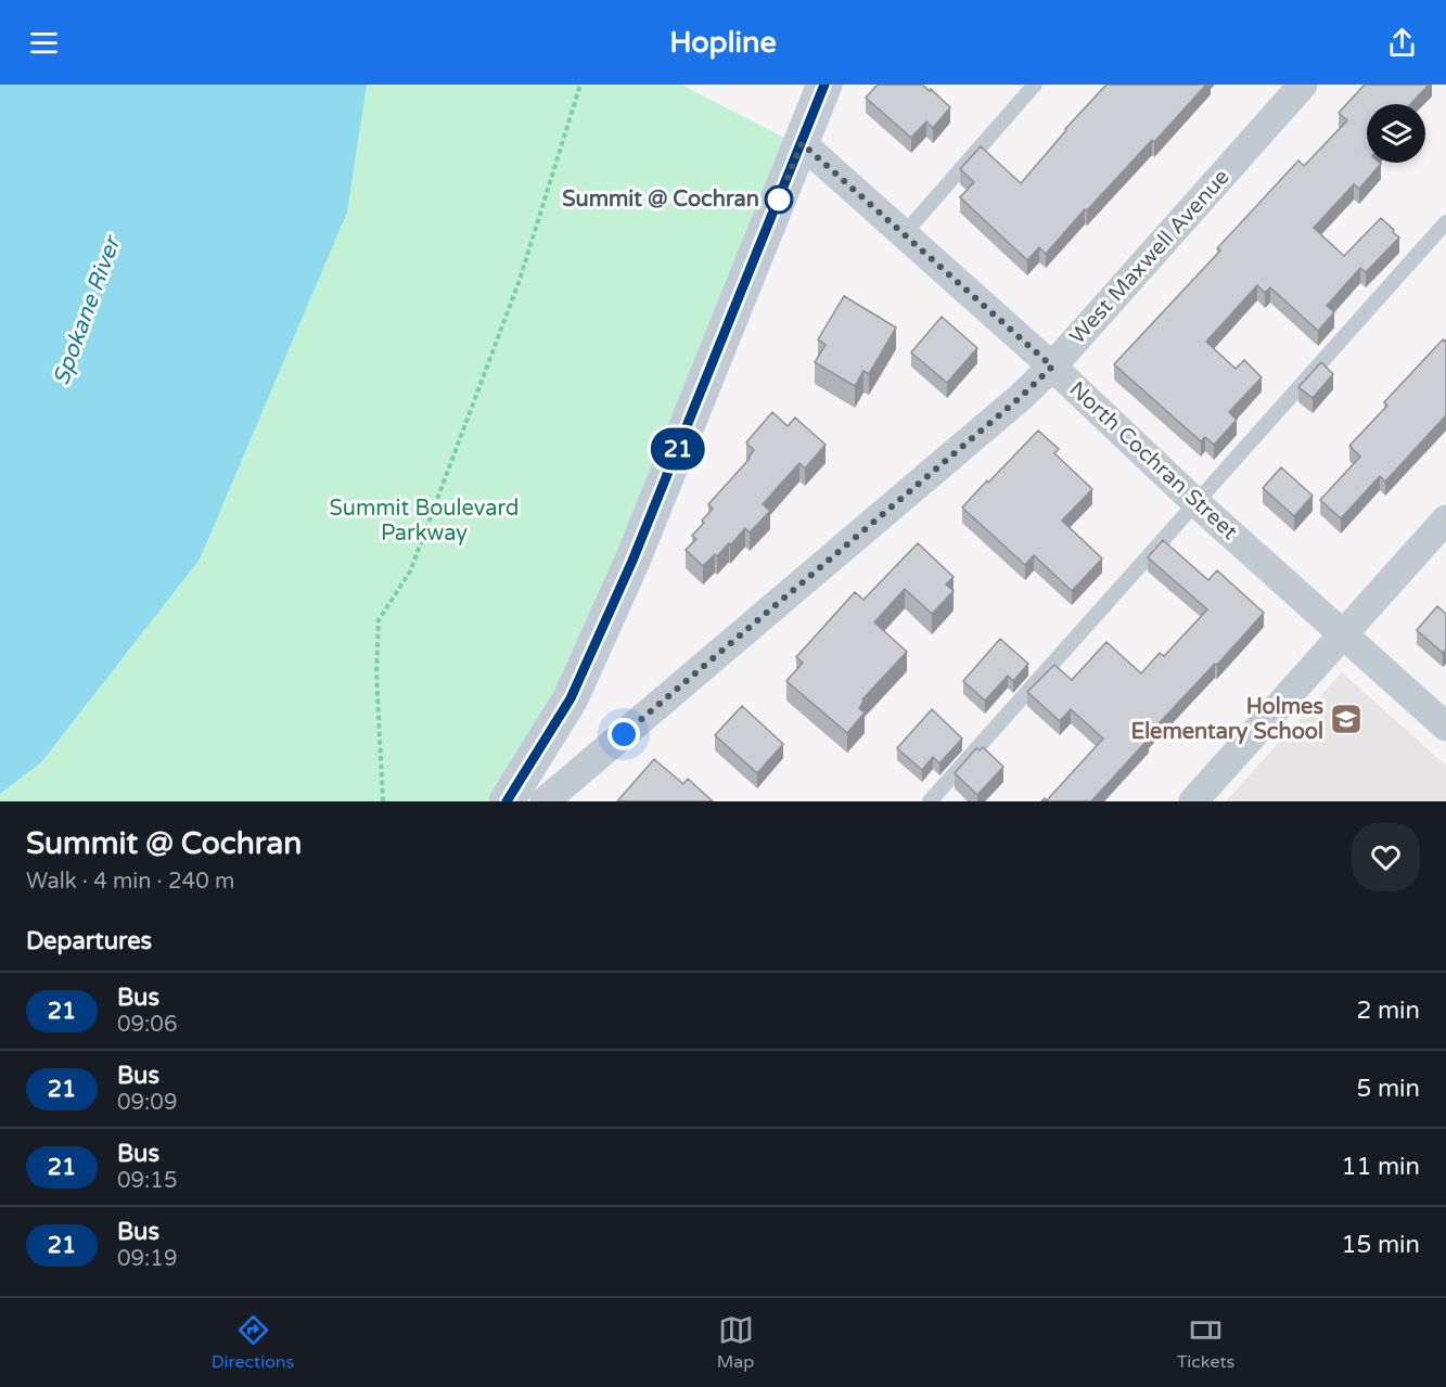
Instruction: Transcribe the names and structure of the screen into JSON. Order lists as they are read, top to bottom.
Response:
{
  "streets": {
    "street": ["West Maxwell Avenue", "North Cochran Street"]
  },
  "crossings": [
    ["West Maxwell Avenue", "North Cochran Street"]
  ],
  "water": ["Spokane River"],
  "parks": ["Summit Boulevard Parkway"],
  "places": {
    "other": ["Summit @ Cochran"],
    "school or university": ["Holmes Elementary School"]
  },
  "lines": ["bus line 21"],
  "page": {
    "header": "Hopline",
    "on_map": "21",
    "heading": [
      ["Summit @ Cochran", "Walk · 4 min · 240 m"],
      "Departures"
    ],
    "list": [
      {
        "mark": "21",
        "name": "Bus",
        "note": "09:06",
        "value": "2 min"
      },
      {
        "mark": "21",
        "name": "Bus",
        "note": "09:09",
        "value": "5 min"
      },
      {
        "mark": "21",
        "name": "Bus",
        "note": "09:15",
        "value": "11 min"
      },
      {
        "mark": "21",
        "name": "Bus",
        "note": "09:19",
        "value": "15 min"
      }
    ],
    "tabs": ["Directions", "Map", "Tickets"]
  }
}
